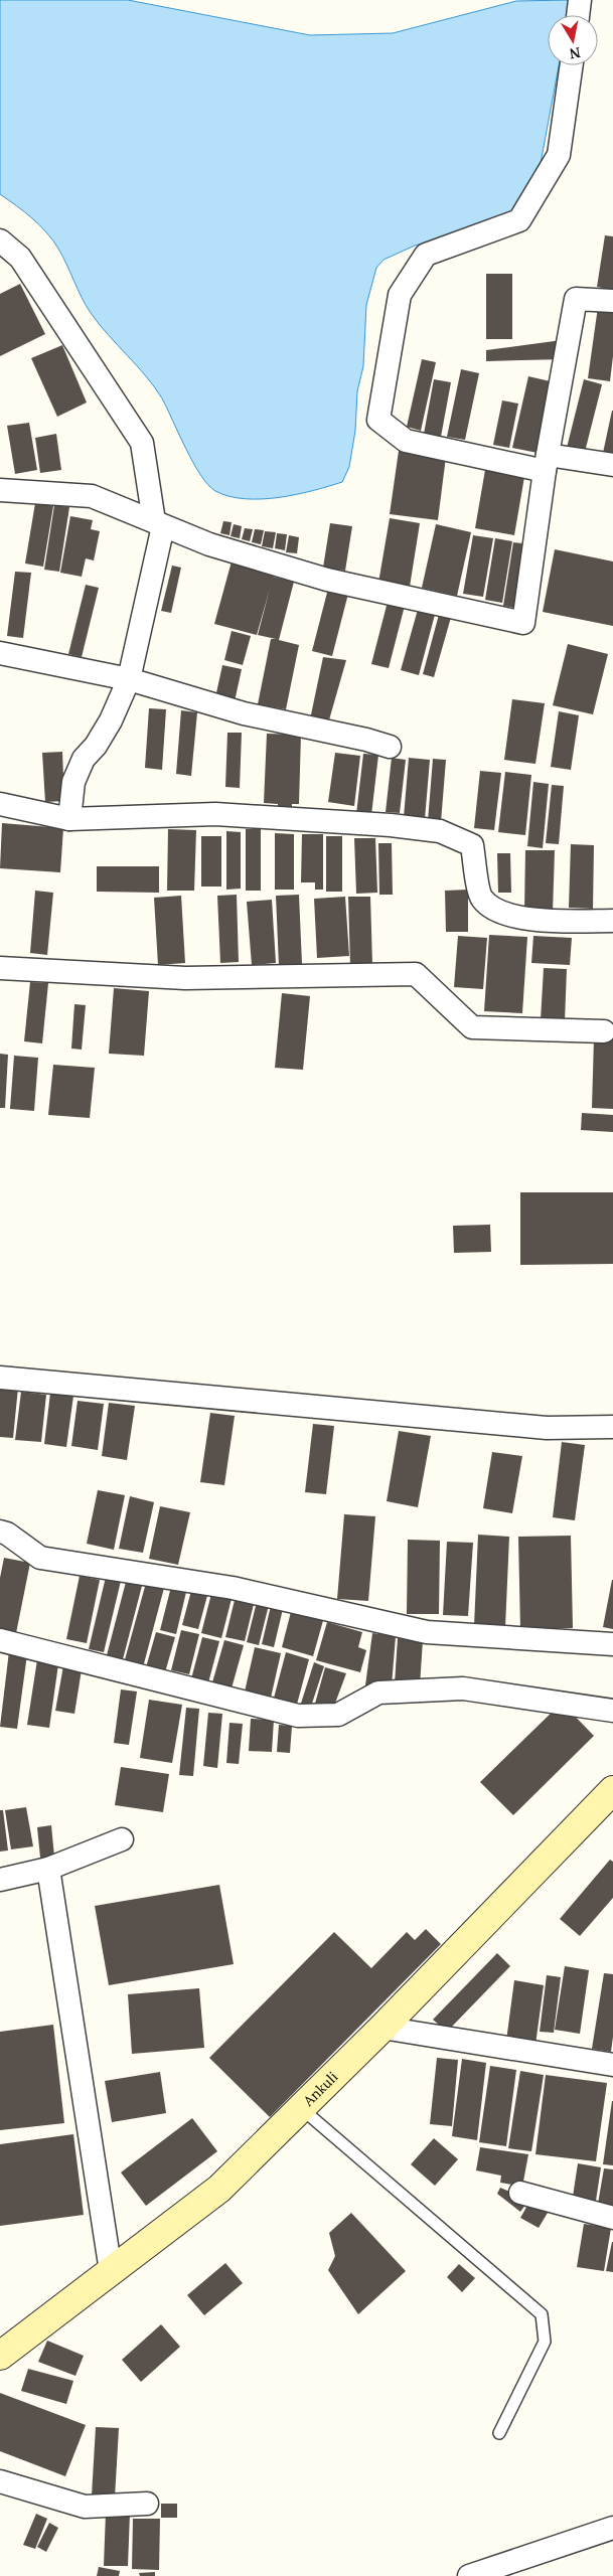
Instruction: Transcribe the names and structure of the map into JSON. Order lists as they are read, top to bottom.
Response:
{
  "streets": {
    "main road": ["Ankuli"]
  },
  "north": "bottom"
}
